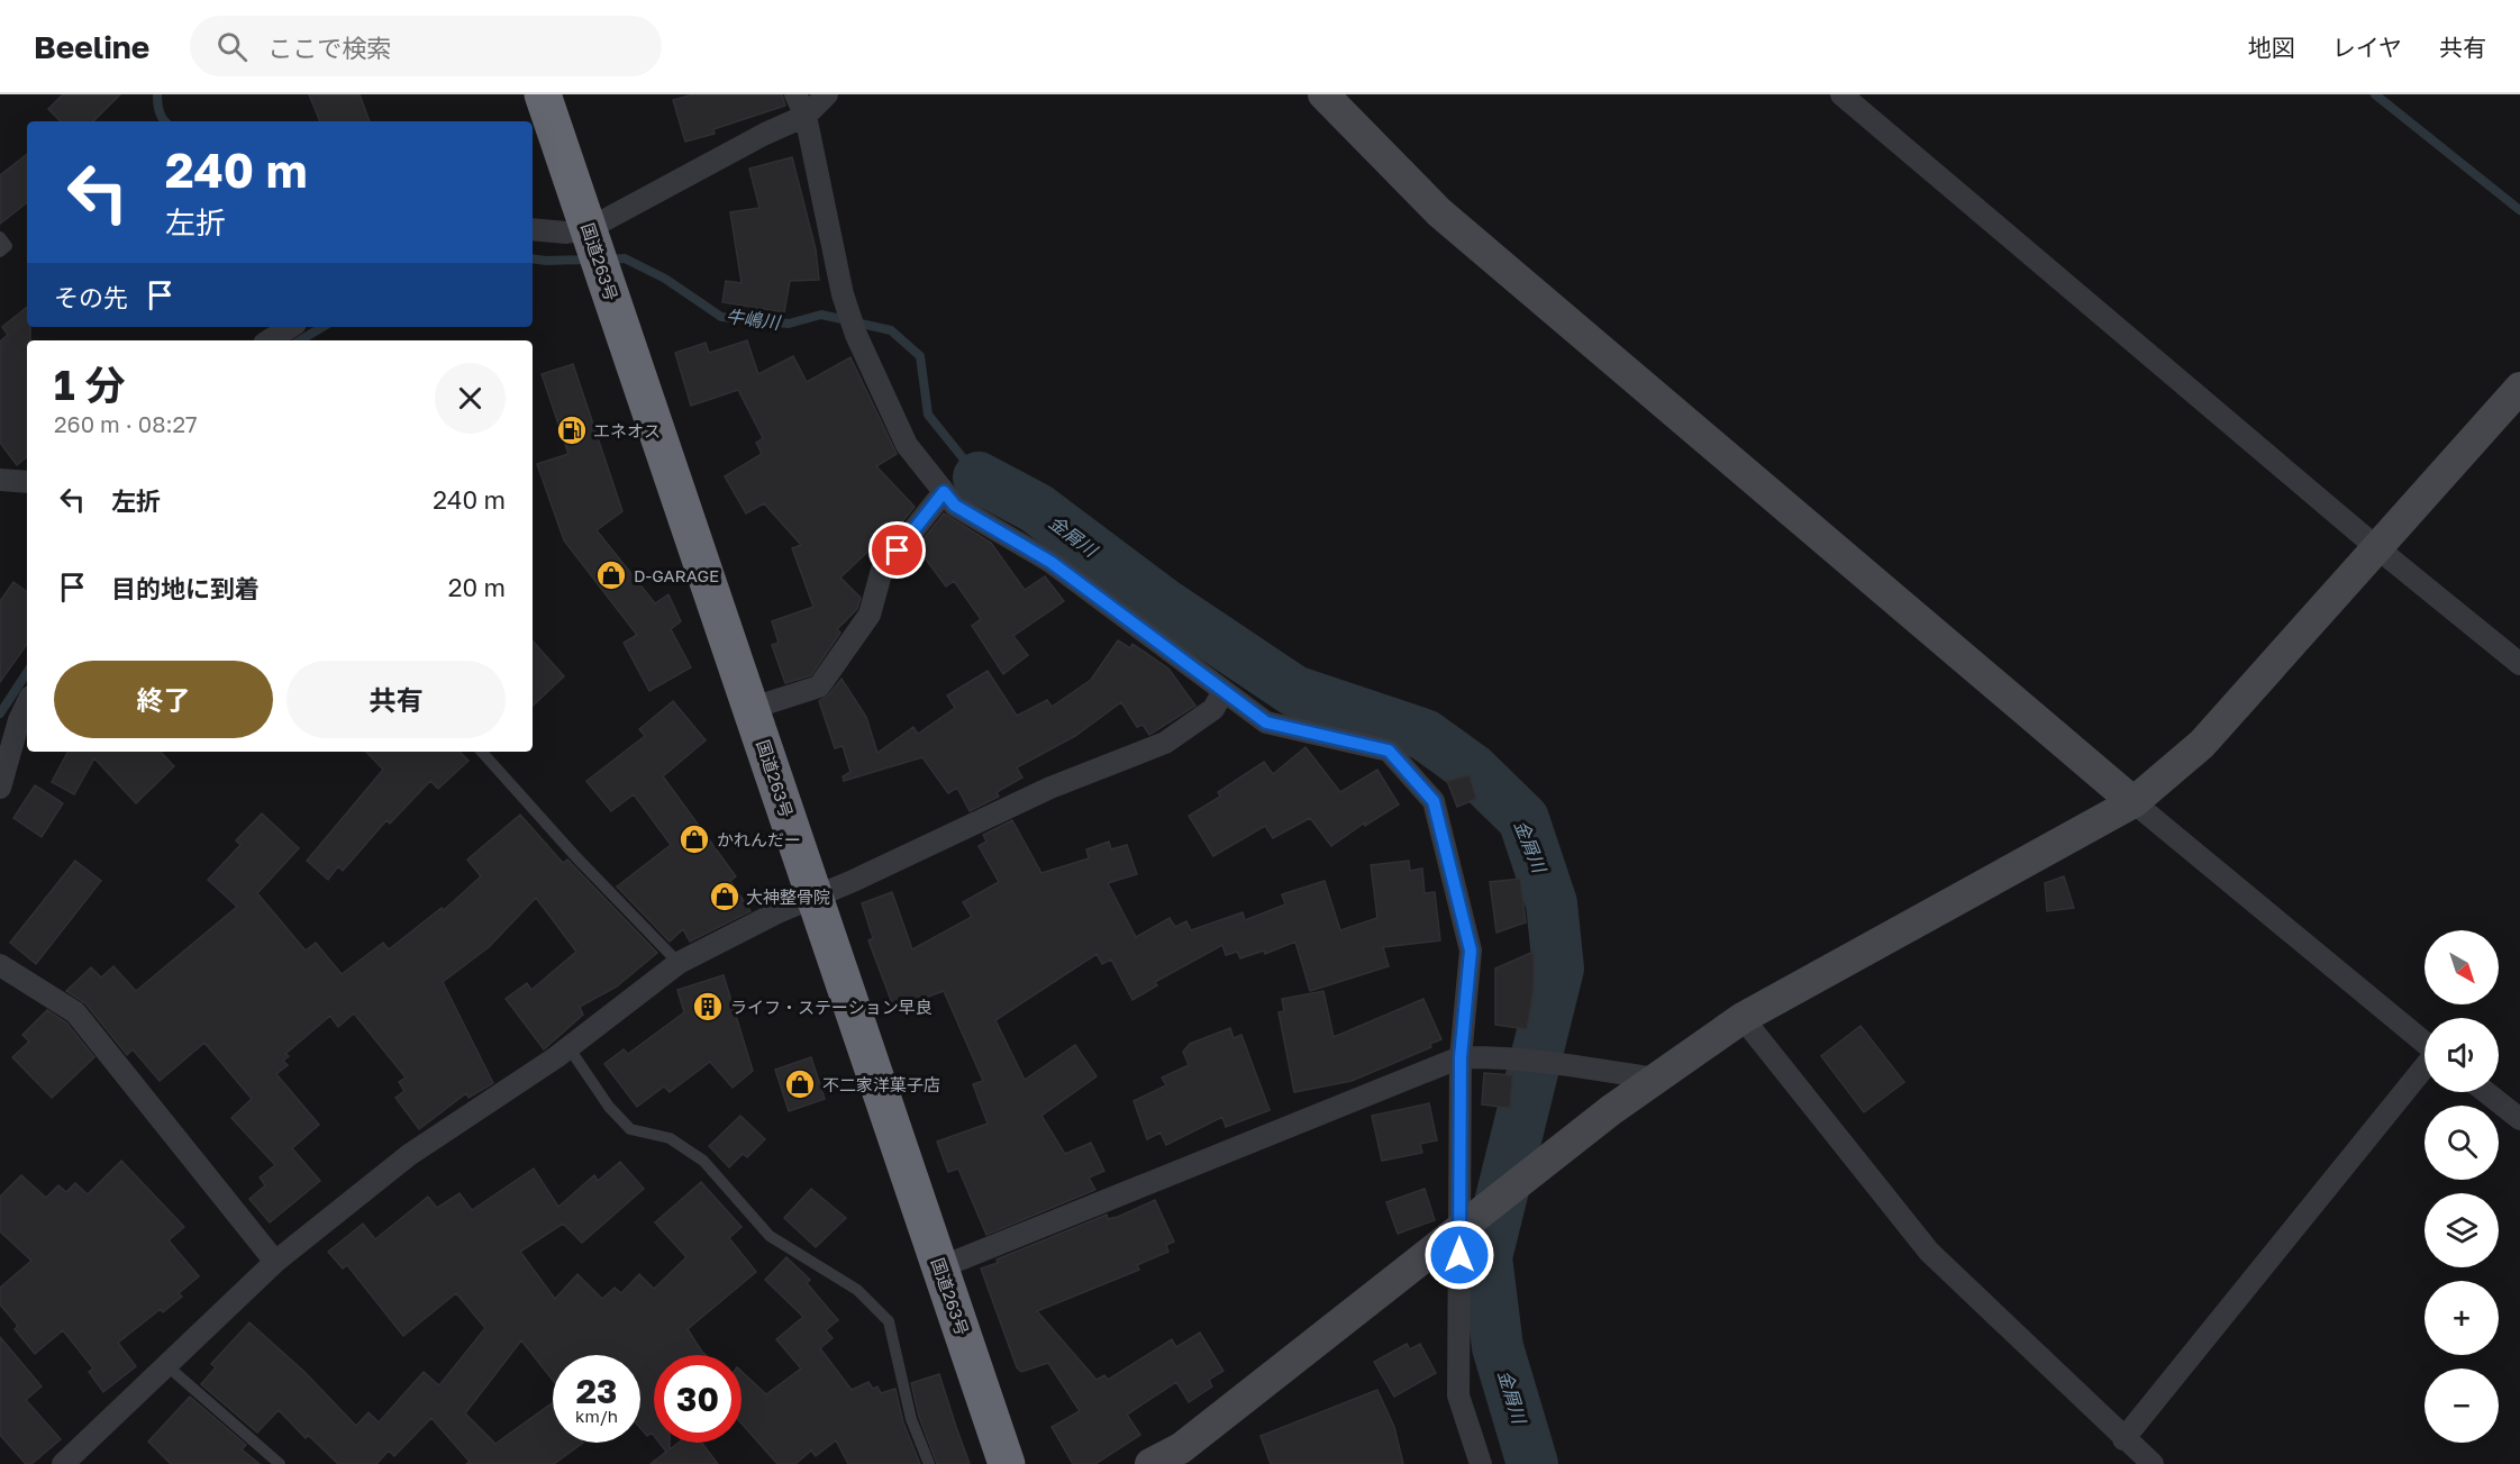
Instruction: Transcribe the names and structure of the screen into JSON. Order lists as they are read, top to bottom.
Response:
{
  "streets": {
    "highway": ["国道263号"]
  },
  "water": ["牛嶋川", "金屑川"],
  "places": {
    "fuel station": ["エネオス"],
    "shop": [
      "D-GARAGE",
      "かれんだー",
      "大神整骨院",
      "不二家洋菓子店"
    ],
    "building": ["ライフ・ステーション早良"]
  },
  "north": "bottom right",
  "page": {
    "header": "Beeline",
    "search": "ここで検索",
    "nav": ["地図", "レイヤ", "共有"],
    "turn": ["240 m", "左折"],
    "then": "その先",
    "heading": ["1 分", "260 m · 08:27"],
    "list": [
      {
        "name": "左折",
        "value": "240 m"
      },
      {
        "name": "目的地に到着",
        "value": "20 m"
      }
    ],
    "buttons": ["終了", "共有"],
    "map_buttons": ["+", "−"],
    "speed": "23 km/h",
    "limit": "30"
  }
}
